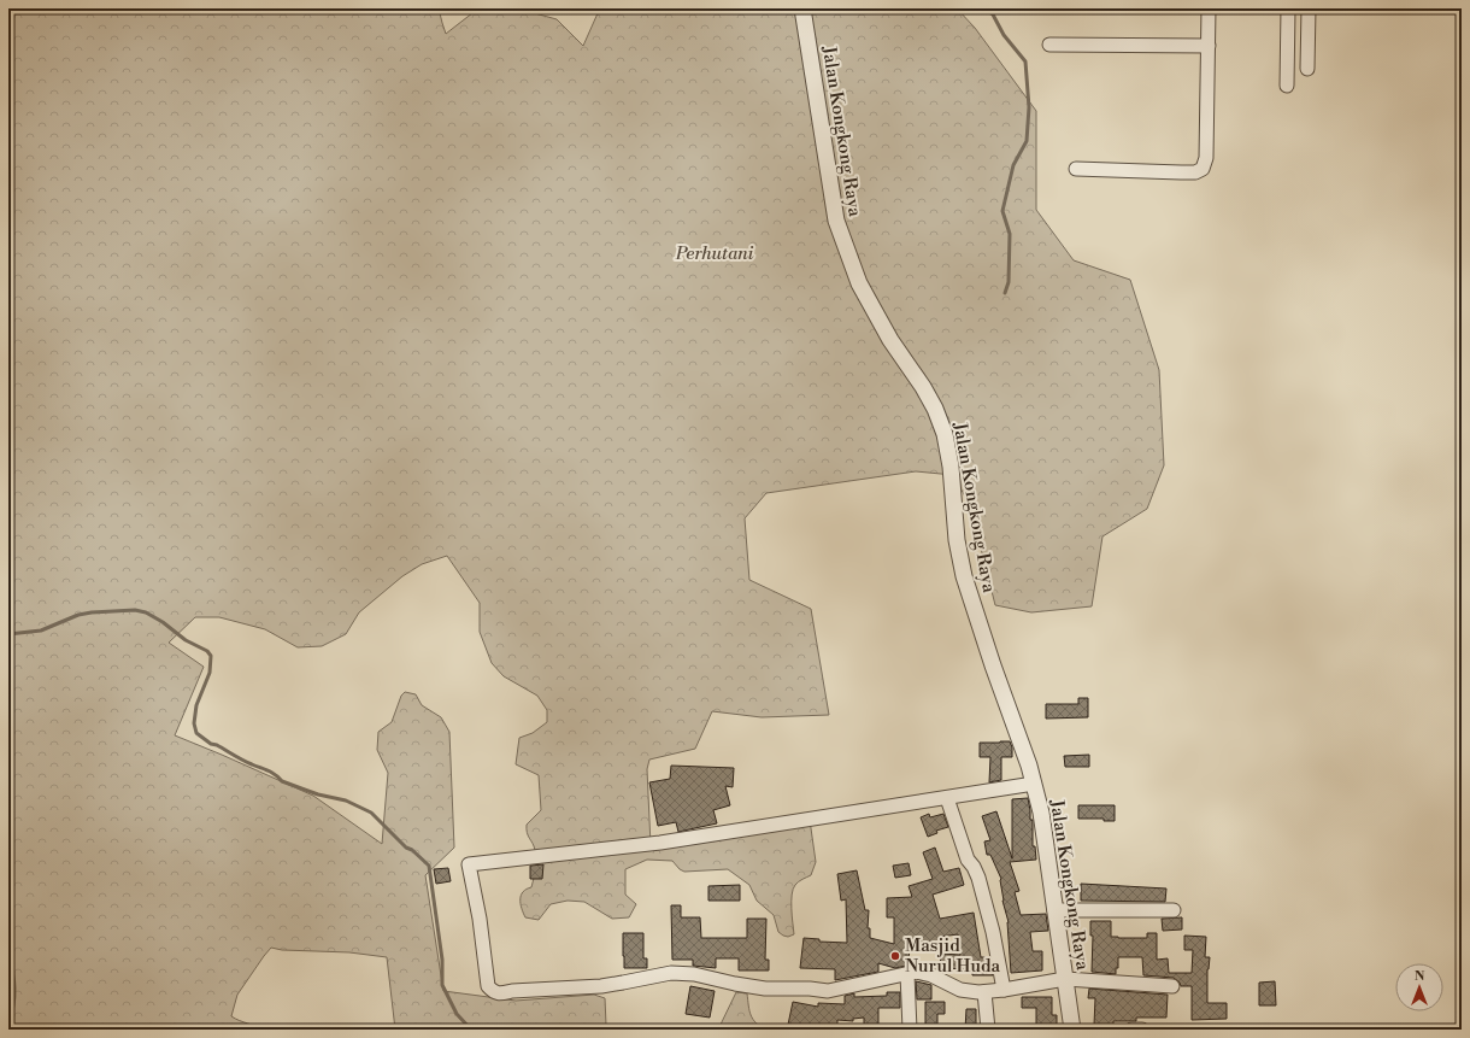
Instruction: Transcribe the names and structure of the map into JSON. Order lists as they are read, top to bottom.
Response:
{
  "streets": {
    "street": ["Jalan Kongkong Raya"]
  },
  "parks": ["Perhutani"],
  "places": ["Masjid Nurul Huda"],
  "north": "top"
}
